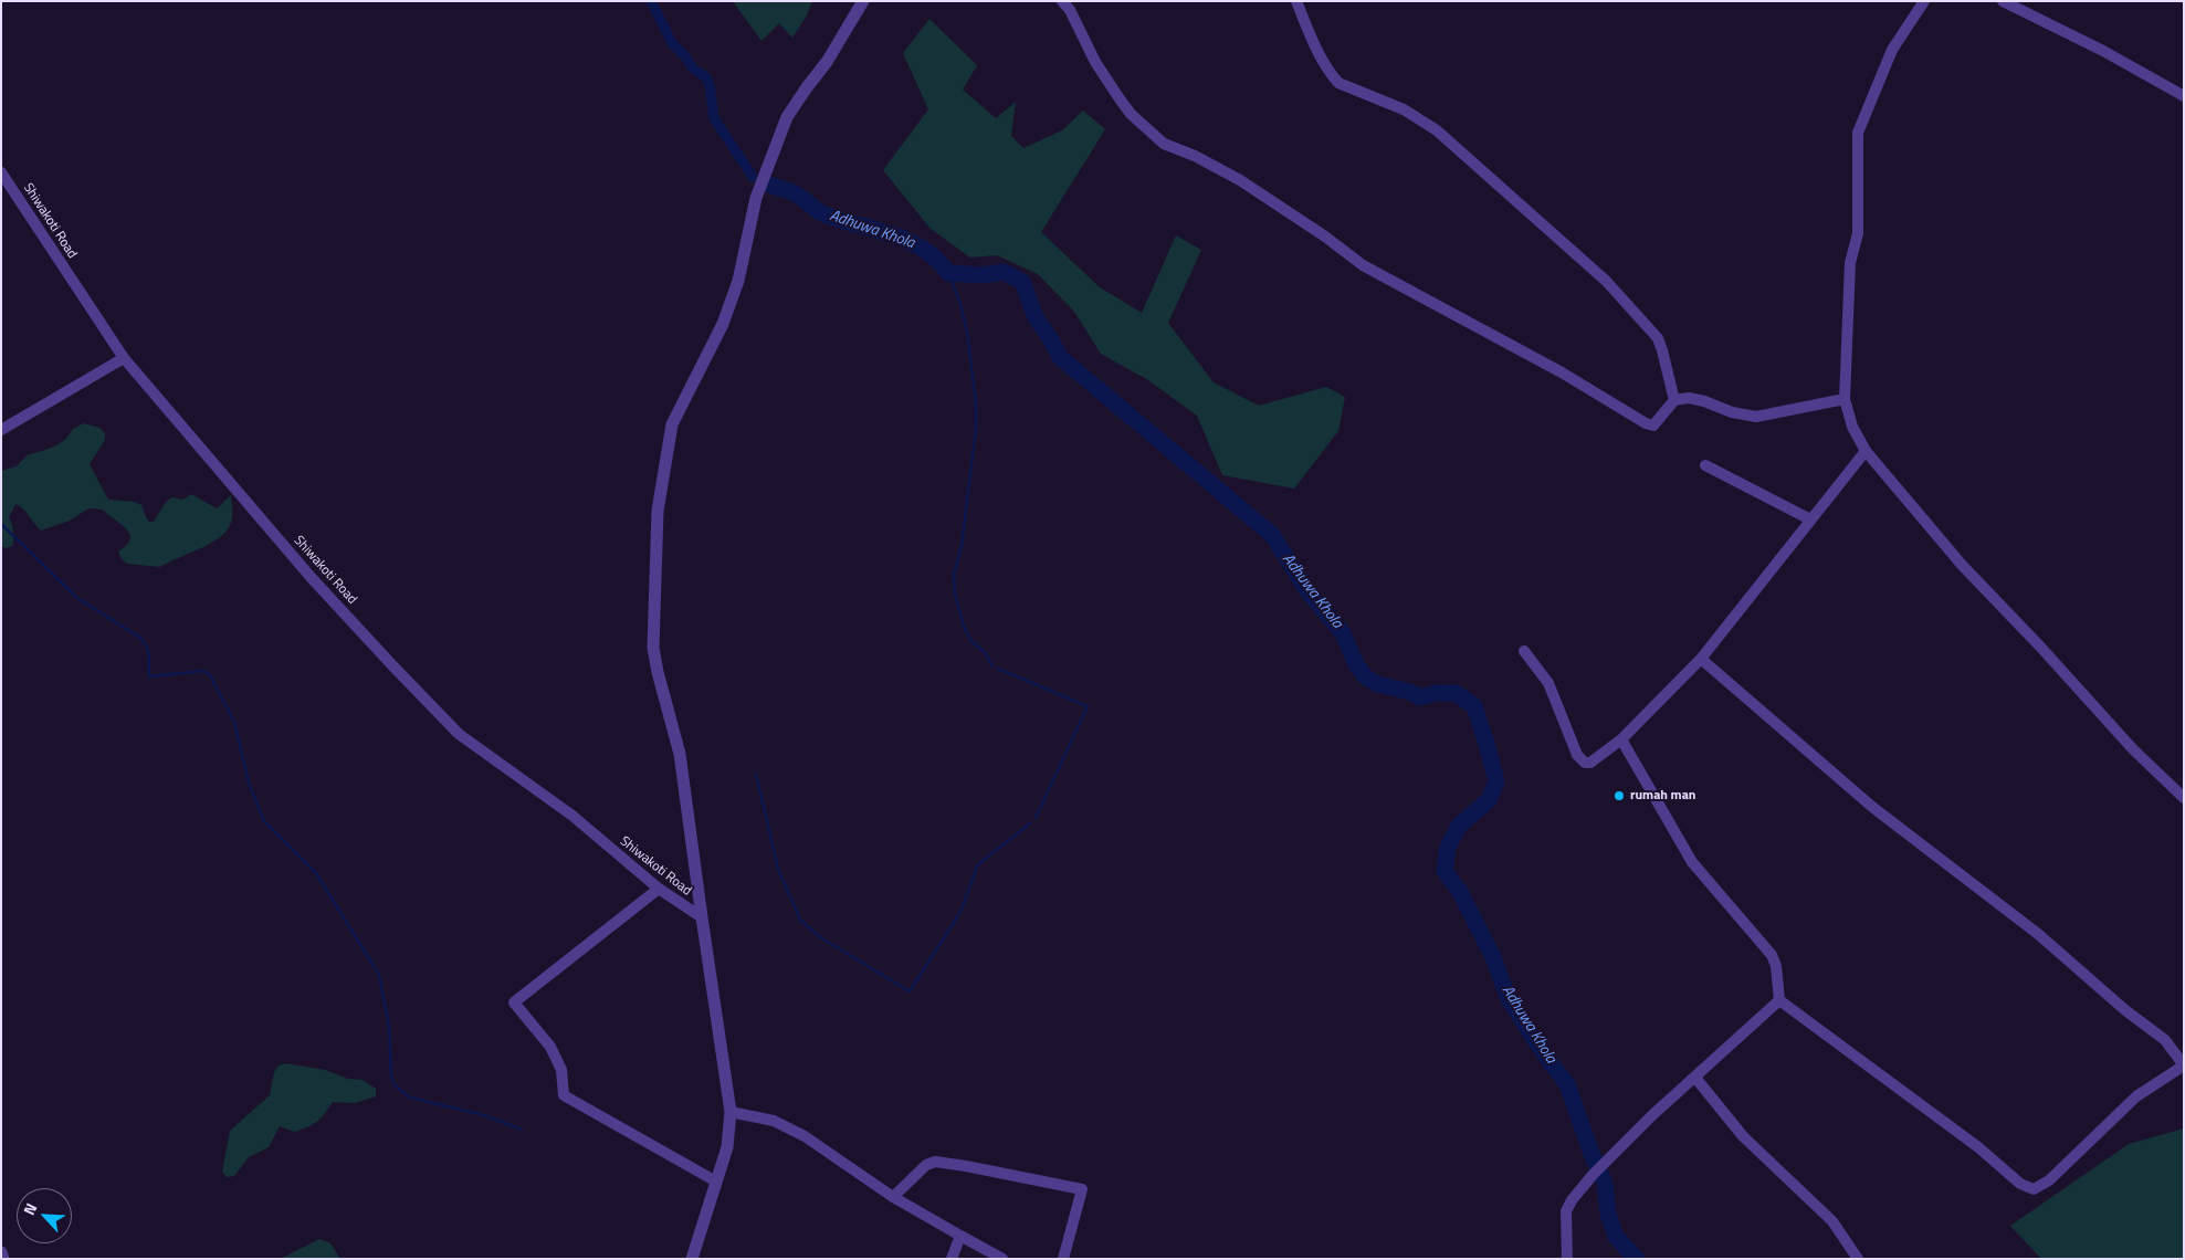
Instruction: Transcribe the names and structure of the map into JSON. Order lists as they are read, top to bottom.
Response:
{
  "streets": {
    "street": ["Shiwakoti Road"]
  },
  "water": ["Adhuwa Khola"],
  "places": ["rumah man"],
  "north": "top left"
}
